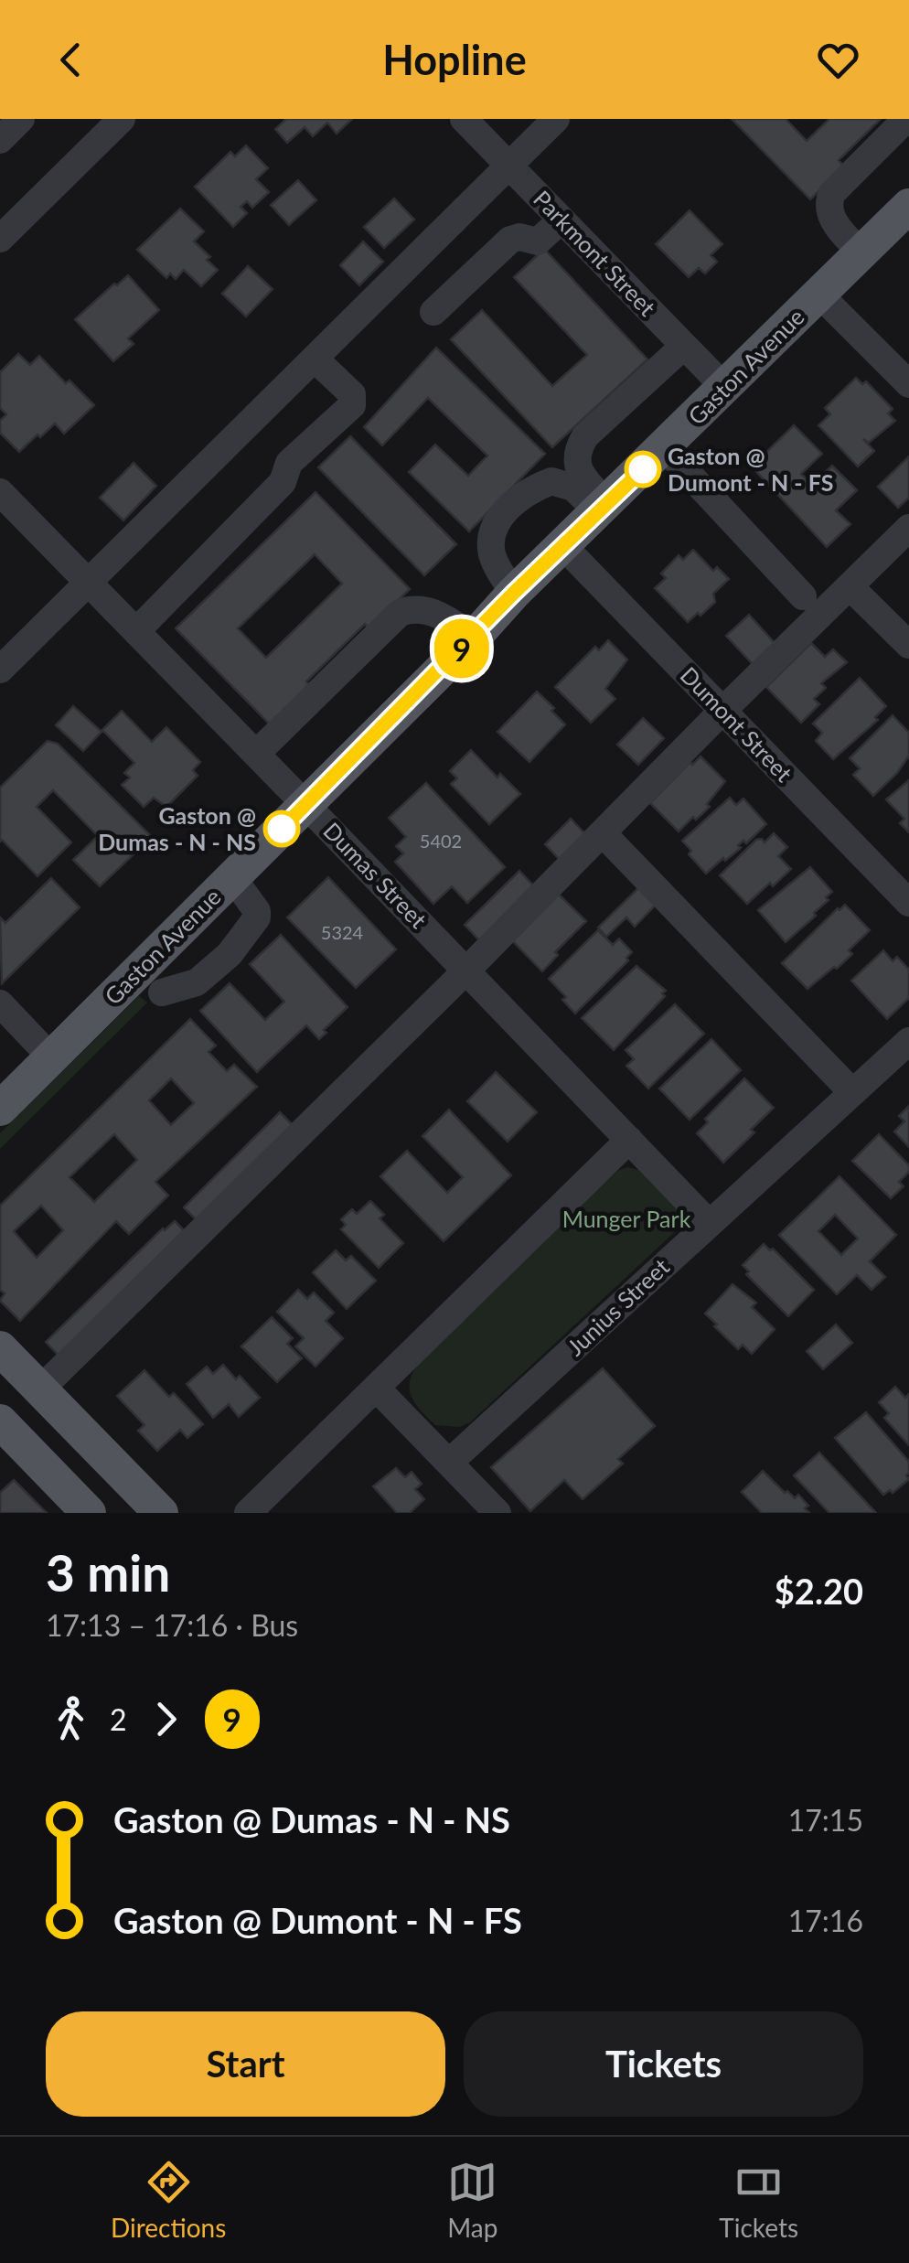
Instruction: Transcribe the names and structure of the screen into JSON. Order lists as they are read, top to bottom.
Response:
{
  "streets": {
    "main road": ["Gaston Avenue"],
    "street": [
      "Parkmont Street",
      "Dumont Street",
      "Dumas Street",
      "Junius Street"
    ]
  },
  "crossings": [
    ["Parkmont Street", "Gaston Avenue"],
    ["Gaston Avenue", "Dumont Street"],
    ["Gaston Avenue", "Dumas Street"],
    ["Dumas Street", "Junius Street"]
  ],
  "parks": ["Munger Park"],
  "places": ["Gaston @ Dumont - N - FS", "Gaston @ Dumas - N - NS"],
  "lines": ["bus line 9"],
  "house_numbers": ["5402", "5324"],
  "page": {
    "header": "Hopline",
    "on_map": "9",
    "heading": ["3 min", "17:13 – 17:16 · Bus", "$2.20"],
    "legs": ["2", "9"],
    "list": [
      {
        "name": "Gaston @ Dumas - N - NS",
        "value": "17:15"
      },
      {
        "name": "Gaston @ Dumont - N - FS",
        "value": "17:16"
      }
    ],
    "buttons": ["Start", "Tickets"],
    "tabs": ["Directions", "Map", "Tickets"]
  }
}
